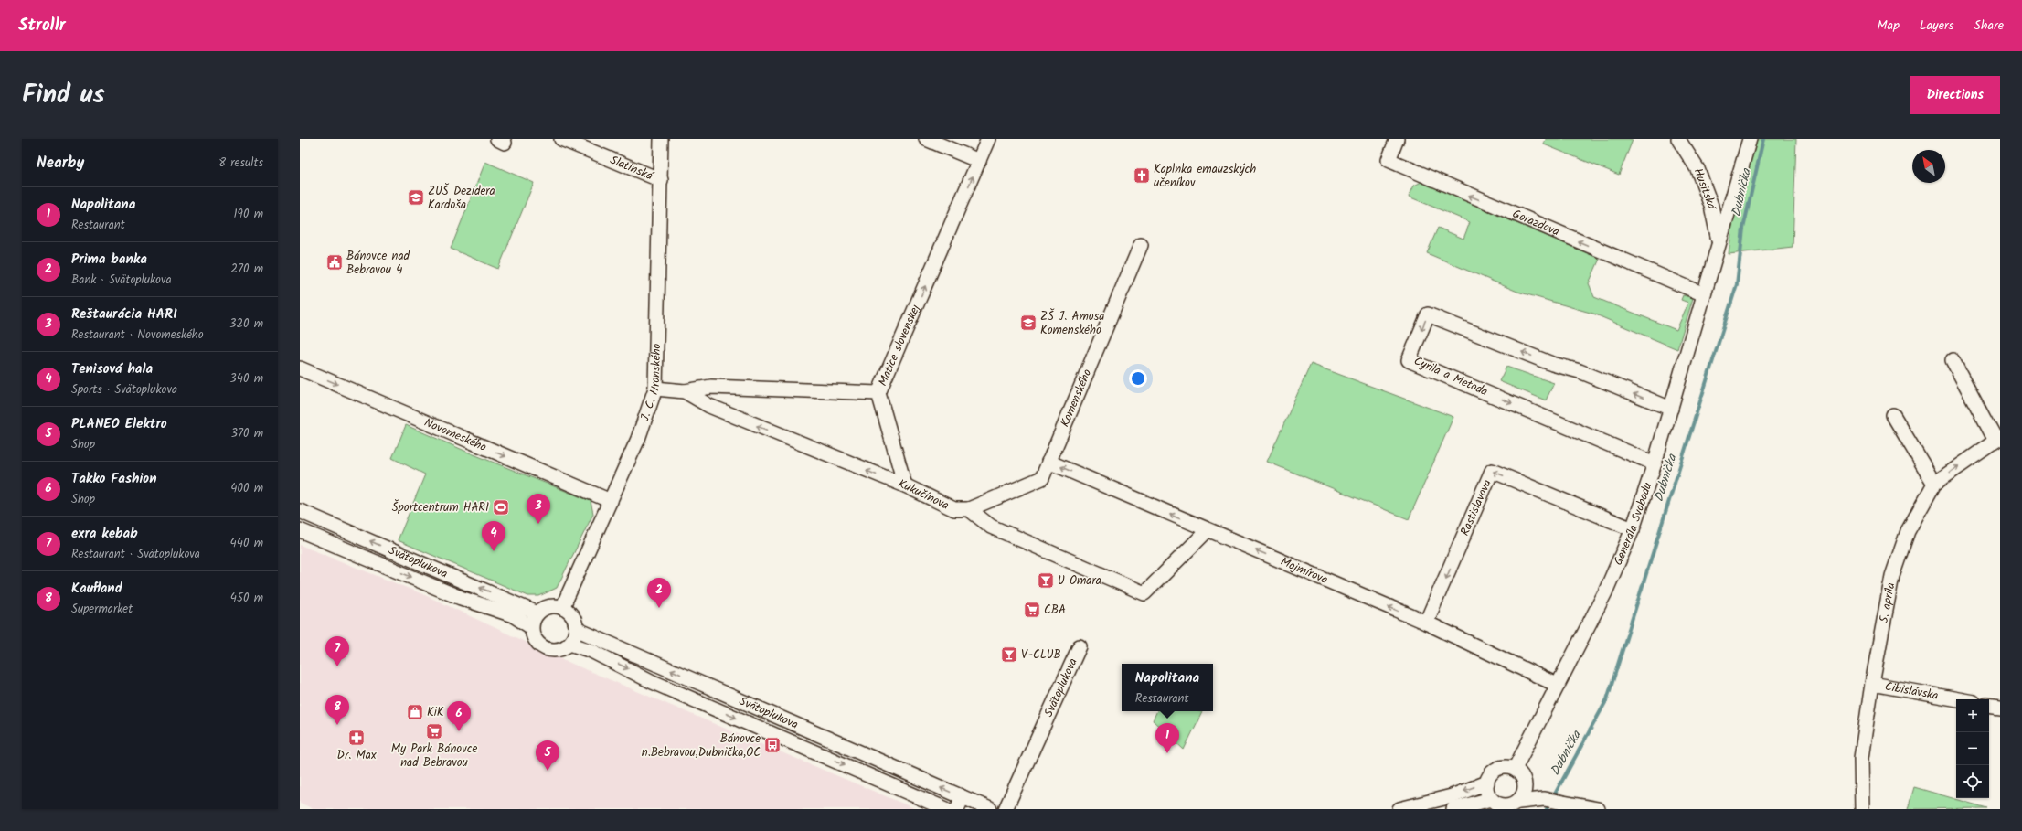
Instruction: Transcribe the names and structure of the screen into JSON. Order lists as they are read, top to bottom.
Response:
{
  "streets": {
    "street": [
      "Slatinská",
      "Husitská",
      "Gorazdova",
      "Matice slovenskej",
      "Cyrila a Metoda",
      "J. C. Hronského",
      "Komenského",
      "Novomeského",
      "Kukučínova",
      "Rastislavova",
      "Generála Svobodu",
      "Svätoplukova",
      "Mojmírova",
      "5. apríla",
      "Cibislávska"
    ]
  },
  "crossings": [
    ["Slatinská", "J. C. Hronského"],
    ["Husitská", "Generála Svobodu"],
    ["Gorazdova", "Generála Svobodu"],
    ["Matice slovenskej", "Kukučínova"],
    ["Cyrila a Metoda", "Generála Svobodu"],
    ["J. C. Hronského", "Novomeského"],
    ["J. C. Hronského", "Kukučínova"],
    ["J. C. Hronského", "Svätoplukova"],
    ["Komenského", "Kukučínova"],
    ["Komenského", "Mojmírova"],
    ["Rastislavova", "Generála Svobodu"],
    ["Rastislavova", "Mojmírova"],
    ["Generála Svobodu", "Mojmírova"],
    ["5. apríla", "Cibislávska"]
  ],
  "one_way": [
    "Gorazdova",
    "Matice slovenskej",
    "Novomeského",
    "Kukučínova",
    "Mojmírova"
  ],
  "water": ["Dubnička"],
  "places": {
    "church": ["Kaplnka emauzských učeníkov"],
    "school or university": ["ZUŠ Dezidera Kardoša", "ZŠ J. Amosa Komenského"],
    "public building": ["Bánovce nad Bebravou 4"],
    "sports": ["Športcentrum HARI"],
    "bar": ["U Omara", "V-CLUB"],
    "supermarket": ["CBA", "My Park Bánovce nad Bebravou"],
    "shop": ["KiK"],
    "pharmacy": ["Dr. Max"],
    "bus stop": ["Bánovce n.Bebravou,Dubnička,OC"]
  },
  "north": "top left",
  "page": {
    "header": "Strollr",
    "nav": ["Map", "Layers", "Share"],
    "title": "Find us",
    "buttons": "Directions",
    "heading": ["Nearby", "8 results"],
    "list": [
      {
        "mark": "1",
        "name": "Napolitana",
        "note": "Restaurant",
        "value": "190 m"
      },
      {
        "mark": "2",
        "name": "Prima banka",
        "note": "Bank · Svätoplukova",
        "value": "270 m"
      },
      {
        "mark": "3",
        "name": "Reštaurácia HARI",
        "note": "Restaurant · Novomeského",
        "value": "320 m"
      },
      {
        "mark": "4",
        "name": "Tenisová hala",
        "note": "Sports · Svätoplukova",
        "value": "340 m"
      },
      {
        "mark": "5",
        "name": "PLANEO Elektro",
        "note": "Shop",
        "value": "370 m"
      },
      {
        "mark": "6",
        "name": "Takko Fashion",
        "note": "Shop",
        "value": "400 m"
      },
      {
        "mark": "7",
        "name": "exra kebab",
        "note": "Restaurant · Svätoplukova",
        "value": "440 m"
      },
      {
        "mark": "8",
        "name": "Kaufland",
        "note": "Supermarket",
        "value": "450 m"
      }
    ],
    "pins": [
      "3",
      "4",
      "2",
      "7",
      "8",
      "6",
      "1",
      "5"
    ],
    "popup": ["Napolitana", "Restaurant"],
    "map_buttons": ["+", "−"]
  }
}
